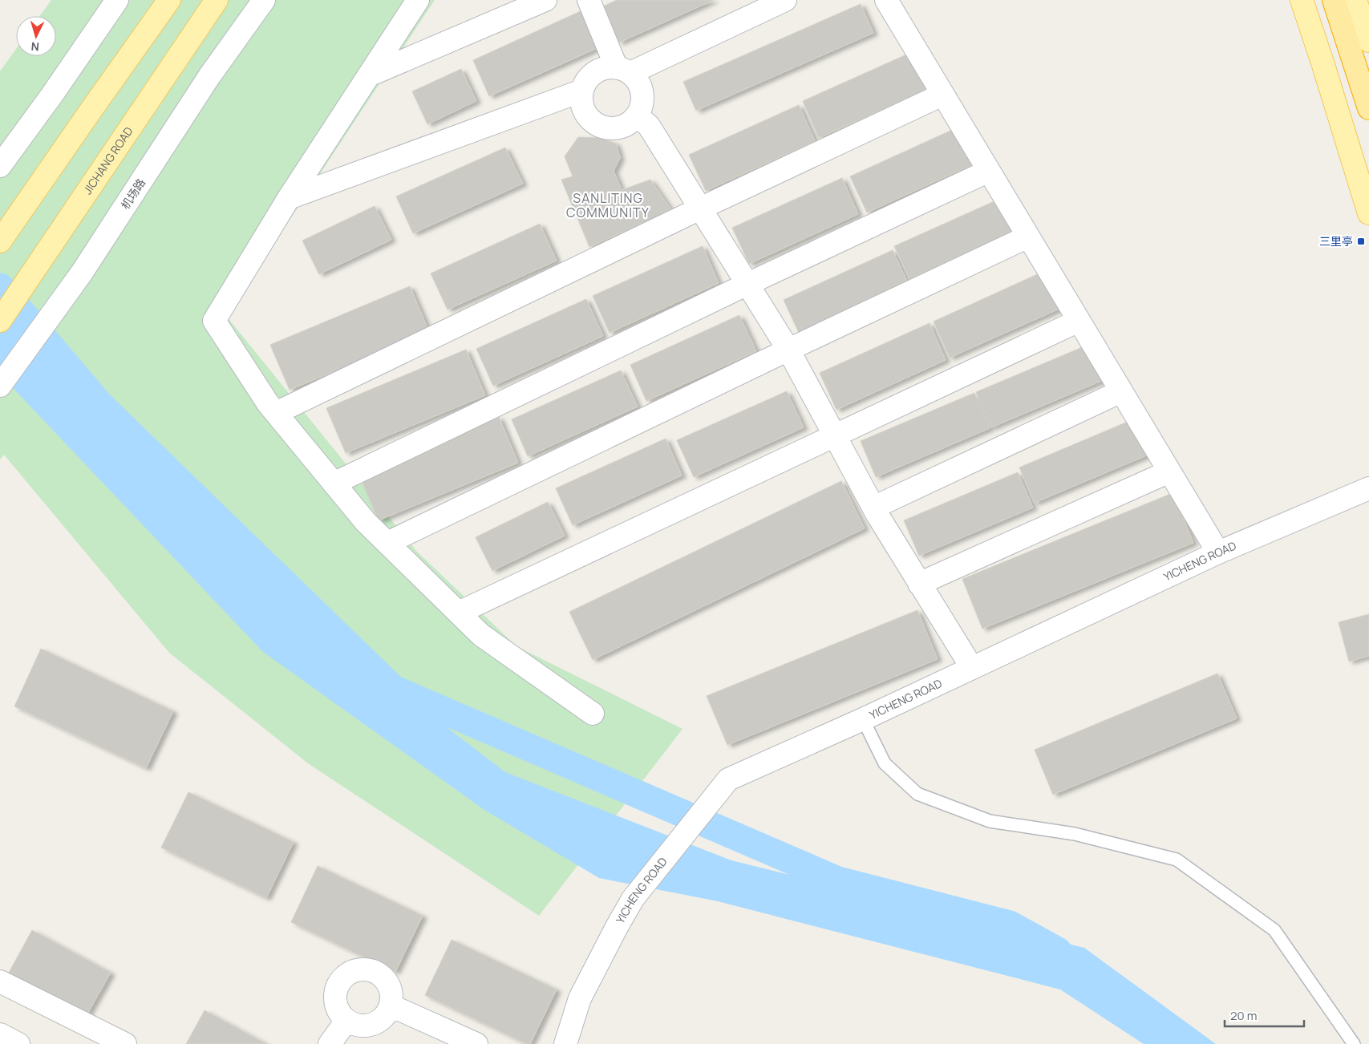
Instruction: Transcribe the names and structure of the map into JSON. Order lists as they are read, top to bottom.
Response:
{
  "streets": {
    "main road": ["JICHANG ROAD"],
    "street": ["机场路", "YICHENG ROAD"]
  },
  "districts": ["SANLITING COMMUNITY"],
  "places": {
    "transit": ["三里亭"]
  },
  "scale_bar": "20 m",
  "north": "bottom"
}
